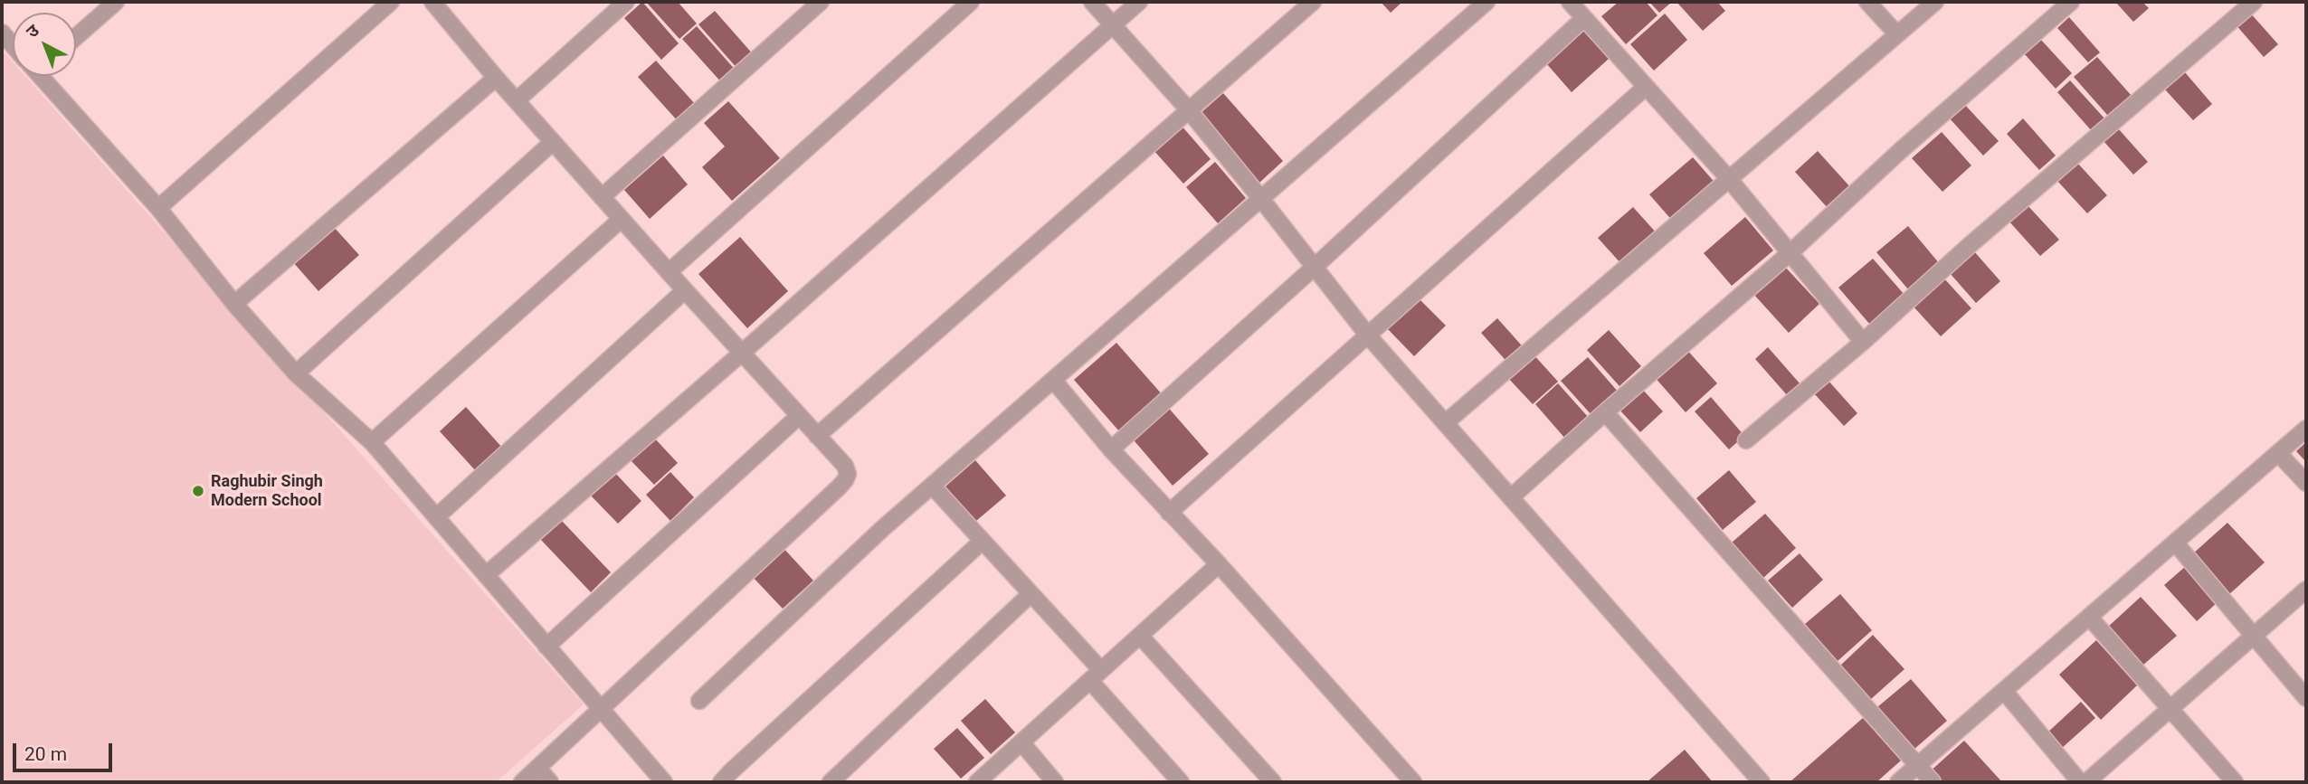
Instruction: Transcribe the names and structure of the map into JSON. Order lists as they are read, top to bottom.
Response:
{
  "places": ["Raghubir Singh Modern School"],
  "scale_bar": "20 m",
  "north": "top left"
}
